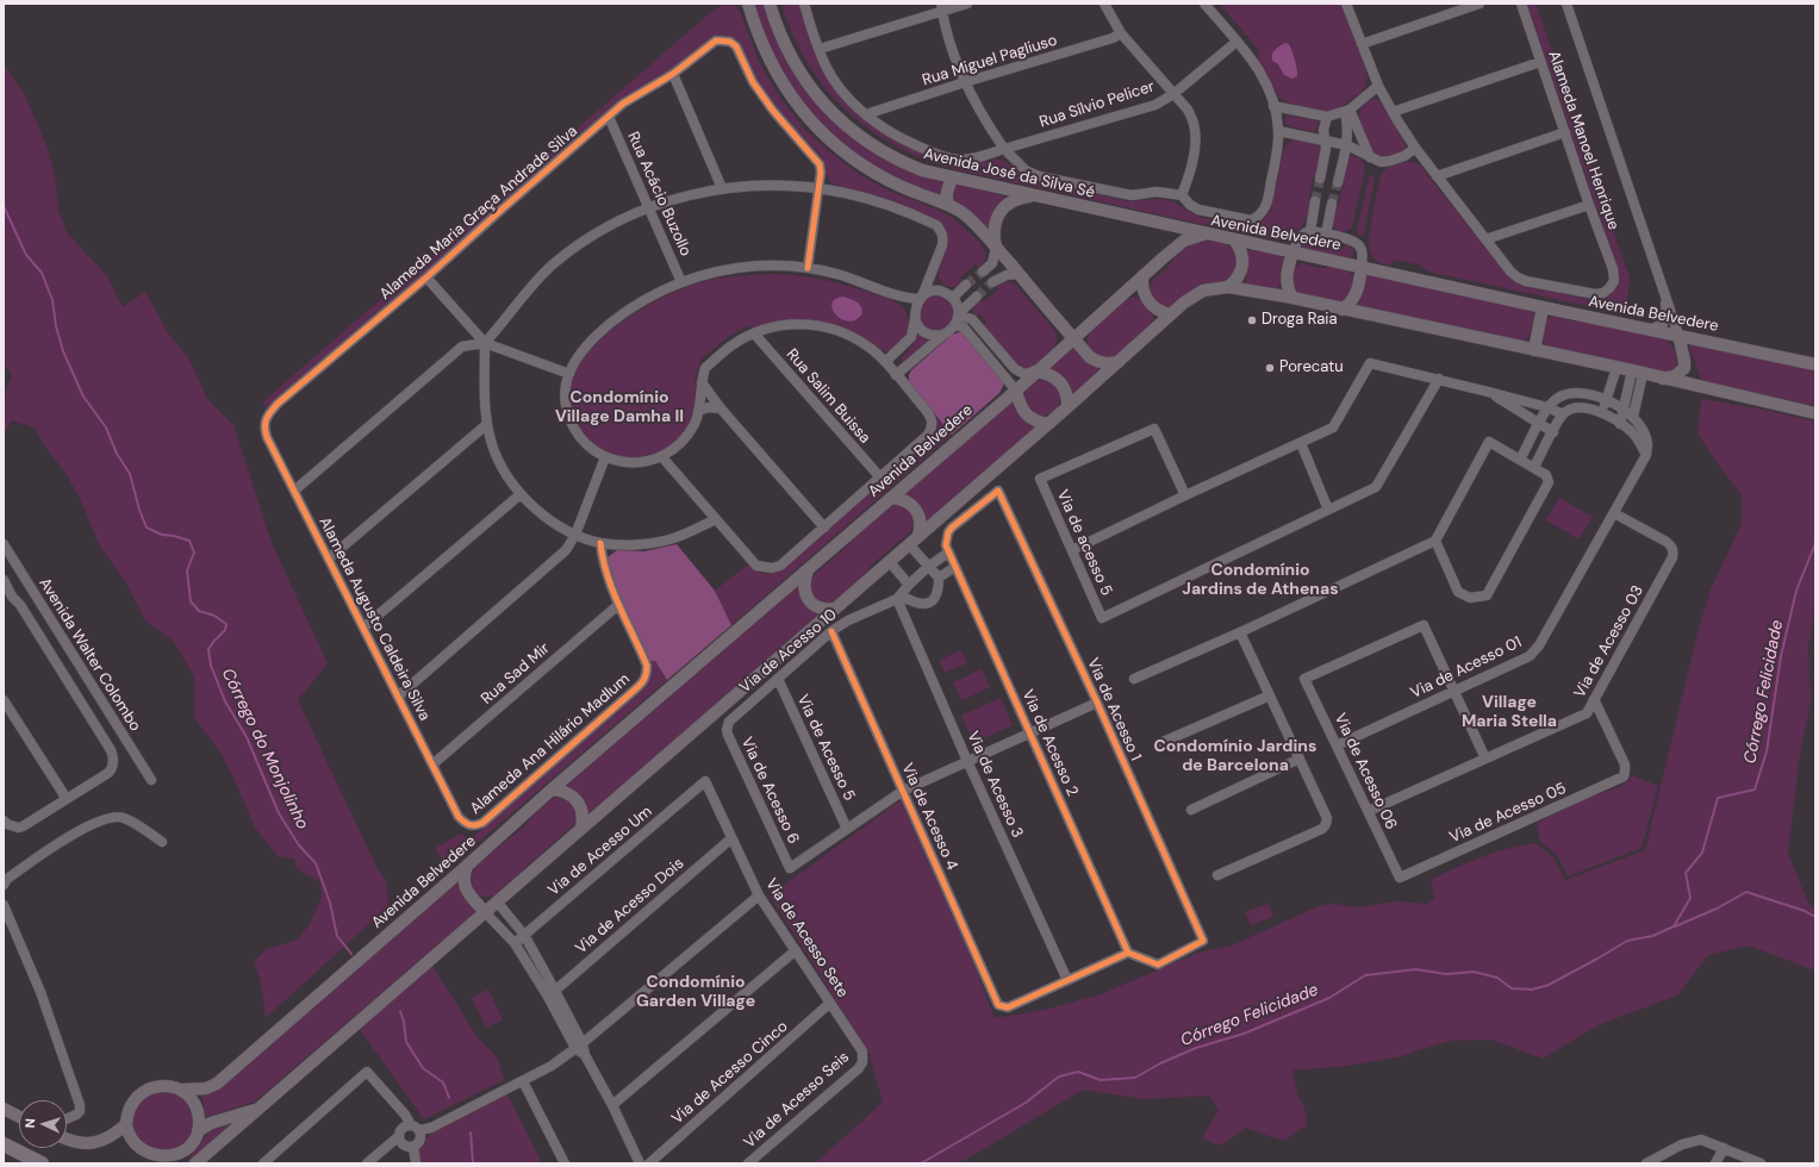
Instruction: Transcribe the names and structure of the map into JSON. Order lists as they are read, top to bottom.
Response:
{
  "streets": {
    "main road": ["Avenida José da Silva Sé", "Avenida Belvedere"],
    "street": [
      "Rua Miguel Pagliuso",
      "Rua Sílvio Pelicer",
      "Alameda Manoel Henrique",
      "Rua Acácio Buzollo",
      "Alameda Maria Graça Andrade Silva",
      "Rua Salim Buissa",
      "Via de acesso 5",
      "Alameda Augusto Caldeira Silva",
      "Via de Acesso 03",
      "Via de Acesso 10",
      "Avenida Walter Colombo",
      "Via de Acesso 01",
      "Rua Sad Mir",
      "Via de Acesso 1",
      "Via de Acesso 2",
      "Alameda Ana Hilário Madlum",
      "Via de Acesso 5",
      "Via de Acesso 06",
      "Via de Acesso 3",
      "Via de Acesso 6",
      "Via de Acesso 05",
      "Via de Acesso 4",
      "Via de Acesso Um",
      "Via de Acesso Dois",
      "Via de Acesso Sete",
      "Via de Acesso Cinco",
      "Via de Acesso Seis"
    ]
  },
  "crossings": [
    ["Rua Miguel Pagliuso", "Rua Sílvio Pelicer"],
    ["Avenida José da Silva Sé", "Avenida Belvedere"],
    ["Rua Acácio Buzollo", "Alameda Maria Graça Andrade Silva"],
    ["Alameda Maria Graça Andrade Silva", "Alameda Augusto Caldeira Silva"],
    ["Alameda Augusto Caldeira Silva", "Rua Sad Mir"],
    ["Alameda Augusto Caldeira Silva", "Alameda Ana Hilário Madlum"],
    ["Via de Acesso 03", "Via de Acesso 01"],
    ["Via de Acesso 03", "Via de Acesso 06"],
    ["Via de Acesso 03", "Via de Acesso 05"],
    ["Via de Acesso 10", "Via de Acesso 1"],
    ["Via de Acesso 10", "Via de Acesso 2"],
    ["Via de Acesso 10", "Via de Acesso 5"],
    ["Via de Acesso 10", "Via de Acesso 3"],
    ["Via de Acesso 10", "Via de Acesso 6"],
    ["Via de Acesso 10", "Via de Acesso 4"],
    ["Via de Acesso 01", "Via de Acesso 06"],
    ["Rua Sad Mir", "Alameda Ana Hilário Madlum"],
    ["Via de Acesso 1", "Via de Acesso 2"],
    ["Via de Acesso 5", "Via de Acesso 6"],
    ["Via de Acesso 06", "Via de Acesso 05"],
    ["Via de Acesso 3", "Via de Acesso 4"],
    ["Via de Acesso Um", "Via de Acesso Sete"],
    ["Via de Acesso Dois", "Via de Acesso Sete"],
    ["Via de Acesso Sete", "Via de Acesso Cinco"],
    ["Via de Acesso Sete", "Via de Acesso Seis"]
  ],
  "districts": [
    "Condomínio Village Damha II",
    "Condomínio Jardins de Athenas",
    "Village Maria Stella",
    "Condomínio Jardins de Barcelona",
    "Condomínio Garden Village"
  ],
  "water": ["Córrego Felicidade", "Córrego do Monjolinho"],
  "places": ["Droga Raia", "Porecatu"],
  "north": "left"
}
